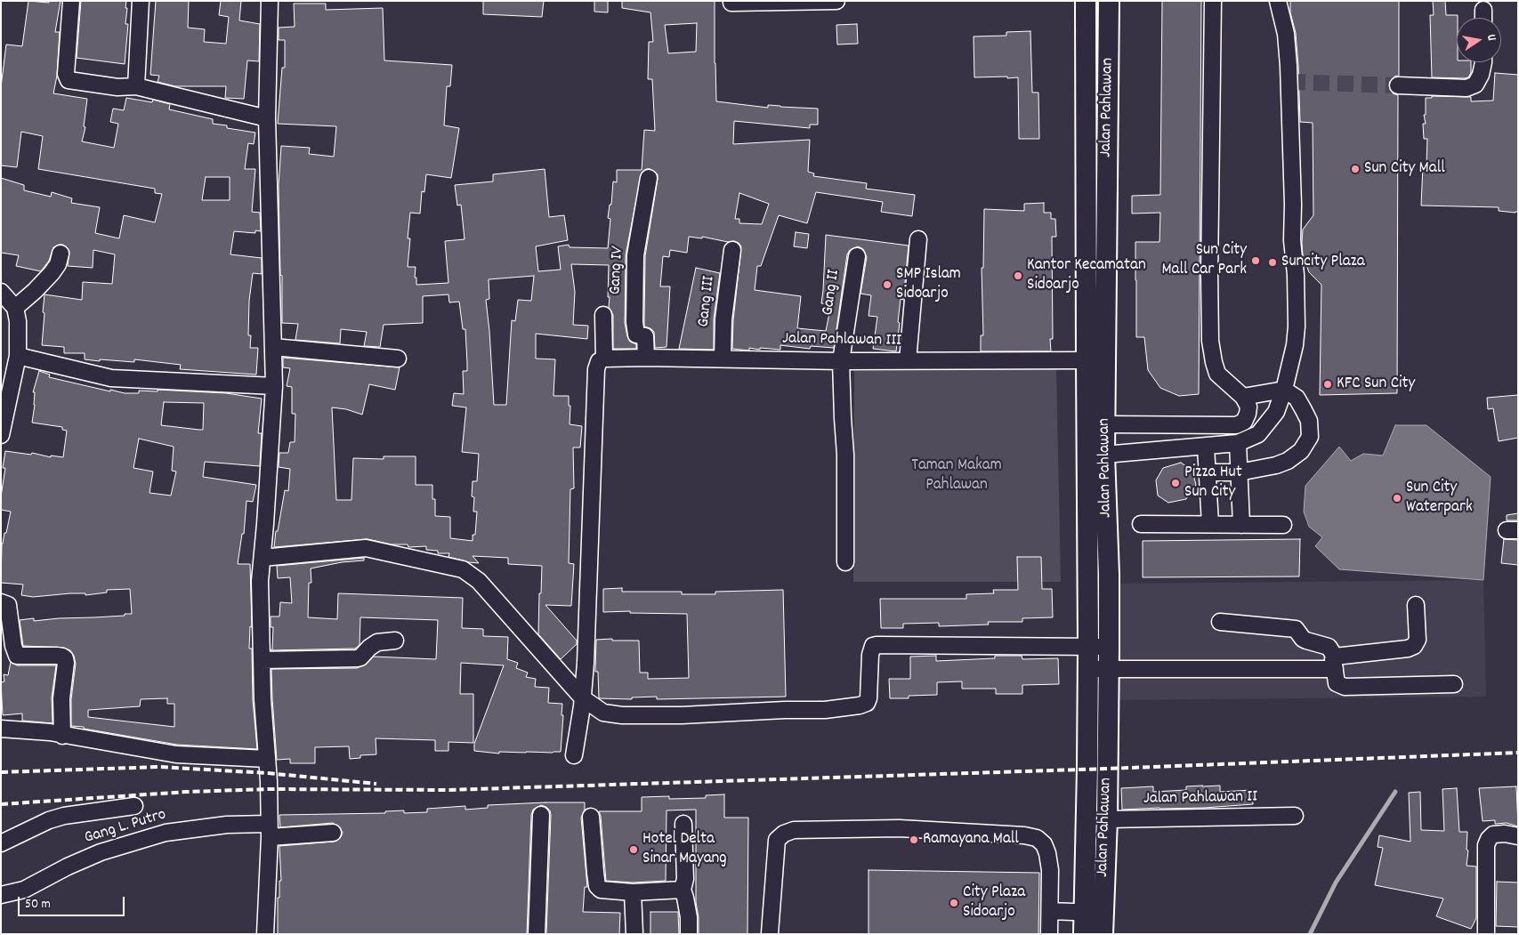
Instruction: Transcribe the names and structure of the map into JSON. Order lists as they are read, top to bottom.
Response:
{
  "streets": {
    "main road": ["Jalan Pahlawan"],
    "street": [
      "Gang IV",
      "Gang II",
      "Gang III",
      "Jalan Pahlawan III",
      "Jalan Pahlawan II",
      "Gang L. Putro"
    ]
  },
  "crossings": [
    ["Jalan Pahlawan", "Jalan Pahlawan III"],
    ["Jalan Pahlawan", "Jalan Pahlawan II"],
    ["Gang IV", "Jalan Pahlawan III"],
    ["Gang II", "Jalan Pahlawan III"],
    ["Gang III", "Jalan Pahlawan III"]
  ],
  "parks": ["Taman Makam Pahlawan"],
  "places": [
    "Sun City Mall",
    "Sun City Mall Car Park",
    "Suncity Plaza",
    "Kantor Kecamatan Sidoarjo",
    "SMP Islam Sidoarjo",
    "KFC Sun City",
    "Pizza Hut Sun City",
    "Sun City Waterpark",
    "Ramayana Mall",
    "Hotel Delta Sinar Mayang",
    "City Plaza Sidoarjo"
  ],
  "scale_bar": "50 m",
  "north": "right"
}
